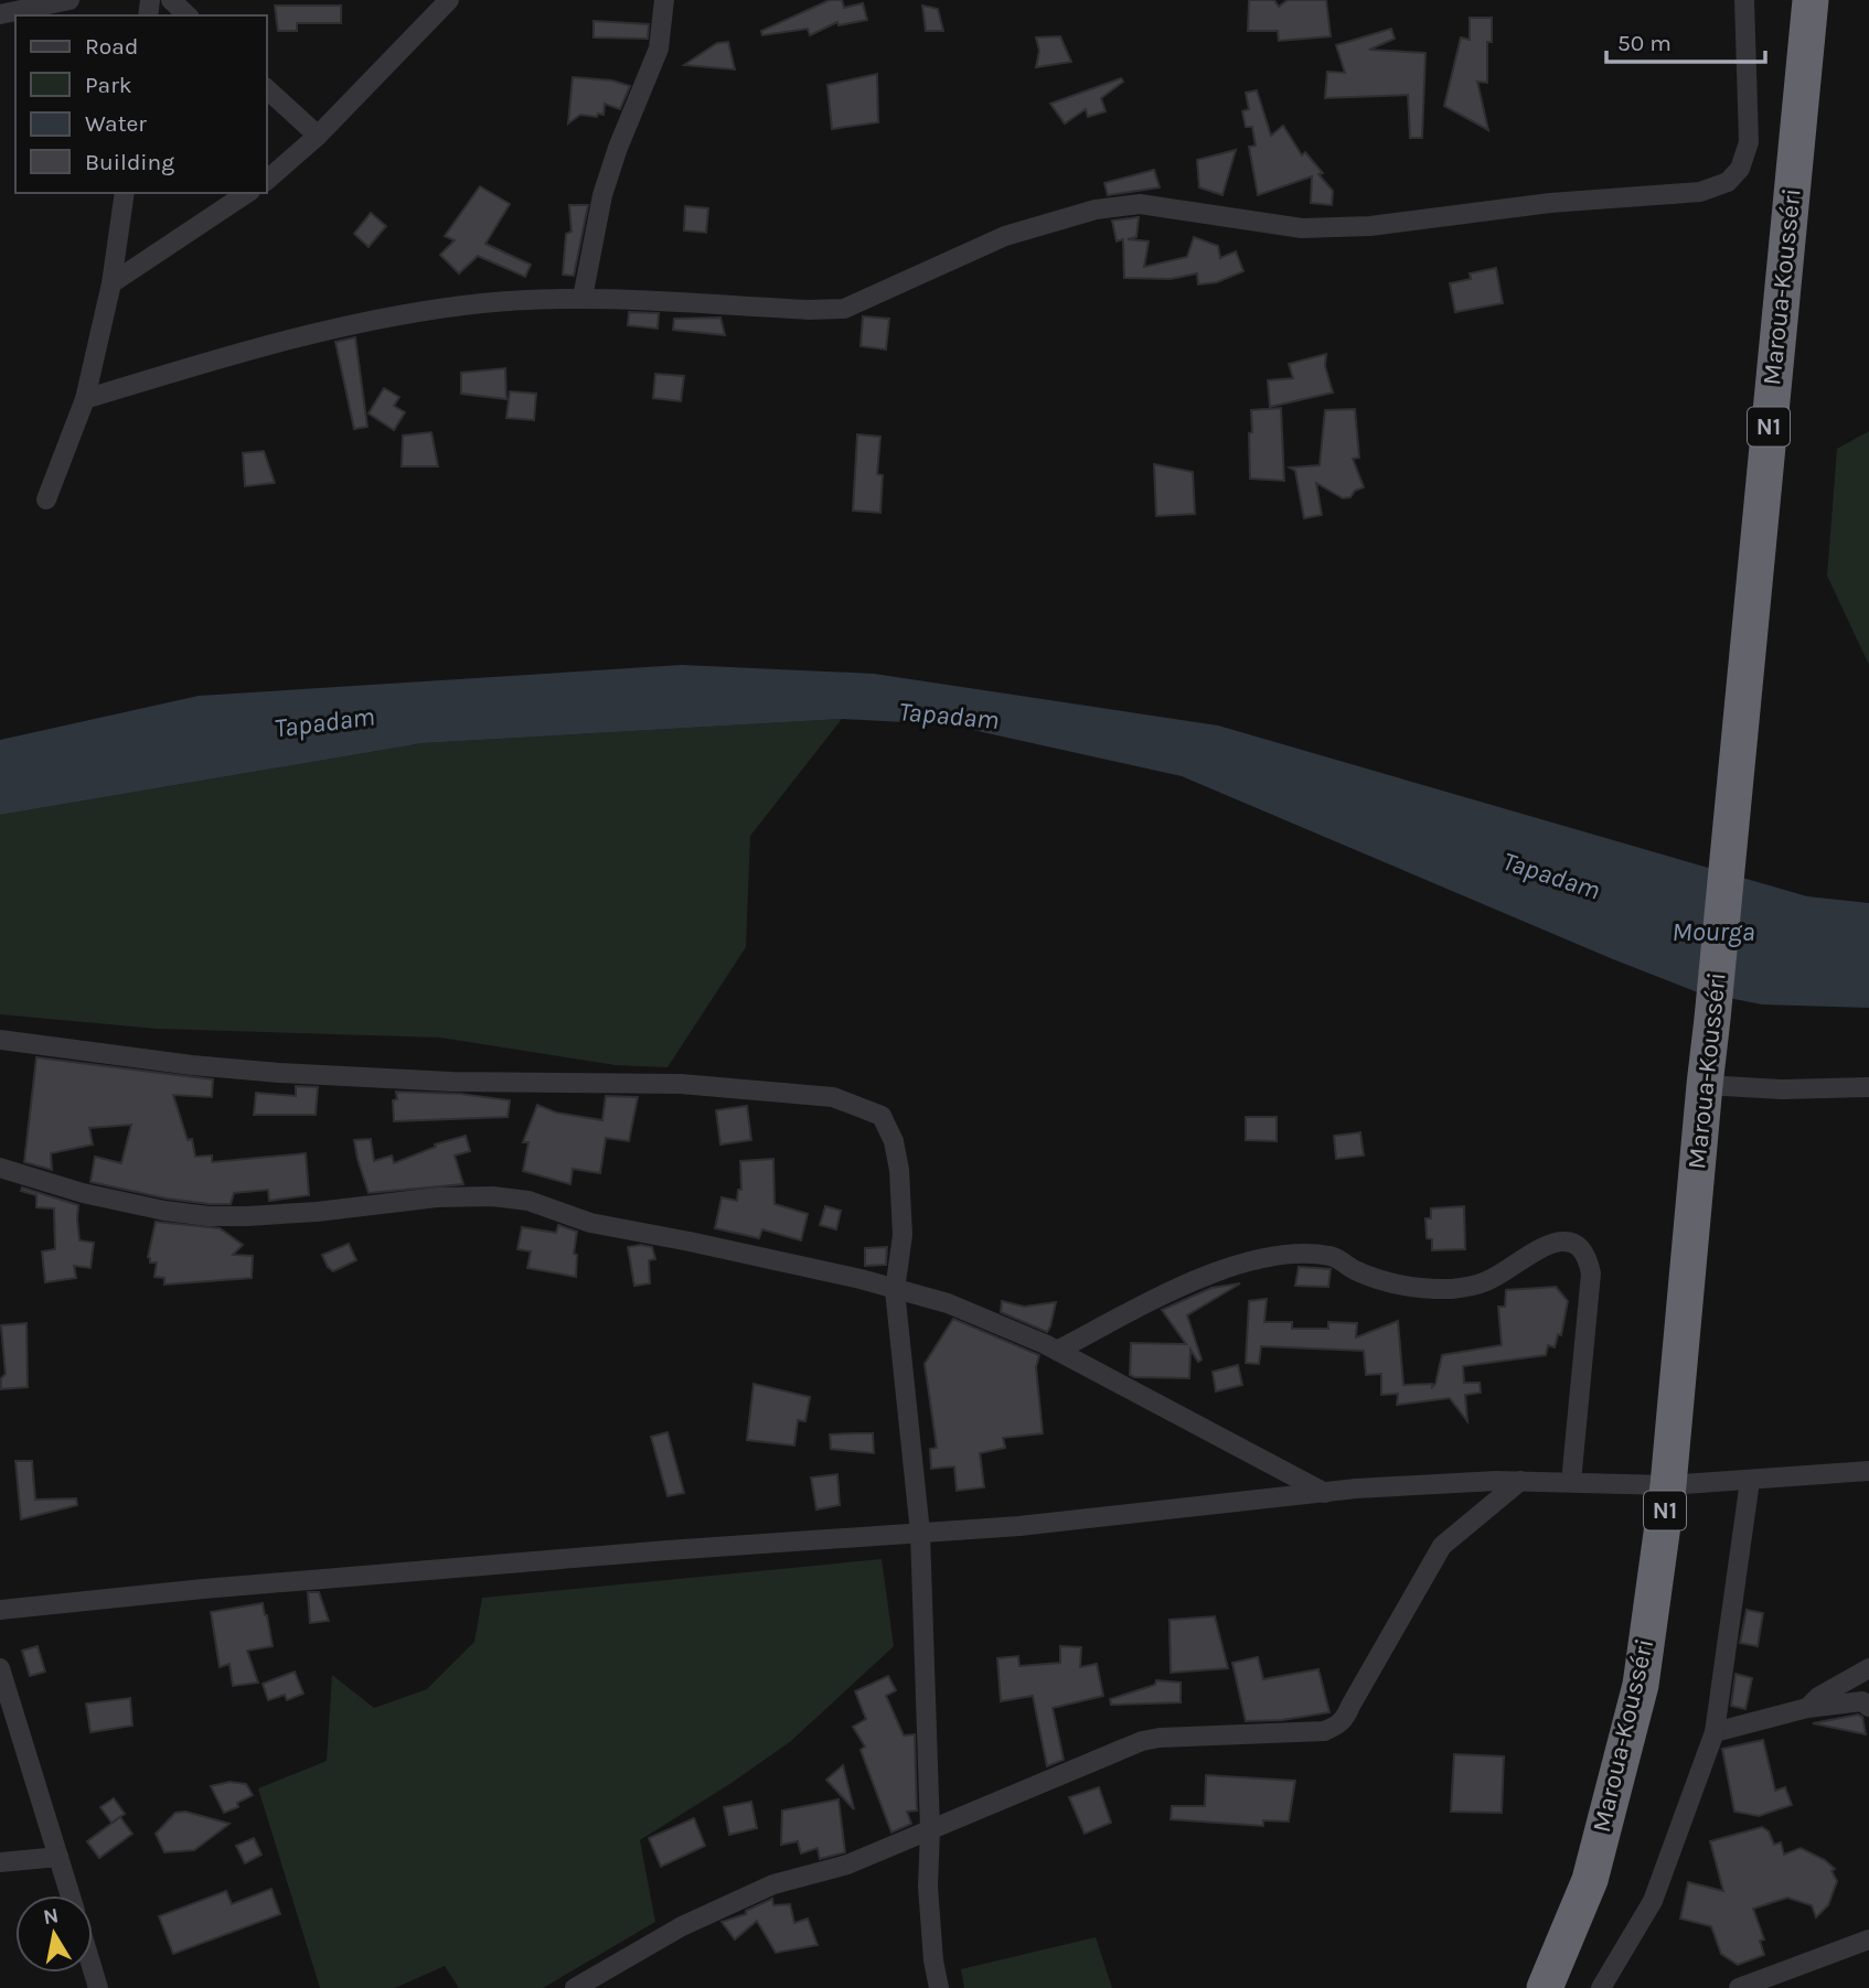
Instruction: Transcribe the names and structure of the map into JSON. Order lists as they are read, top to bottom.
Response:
{
  "streets": {
    "highway": ["Maroua-Kousséri", "N1"]
  },
  "water": ["Tapadam", "Mourga"],
  "legend": [
    "Road",
    "Park",
    "Water",
    "Building"
  ],
  "scale_bar": "50 m",
  "north": "top"
}
